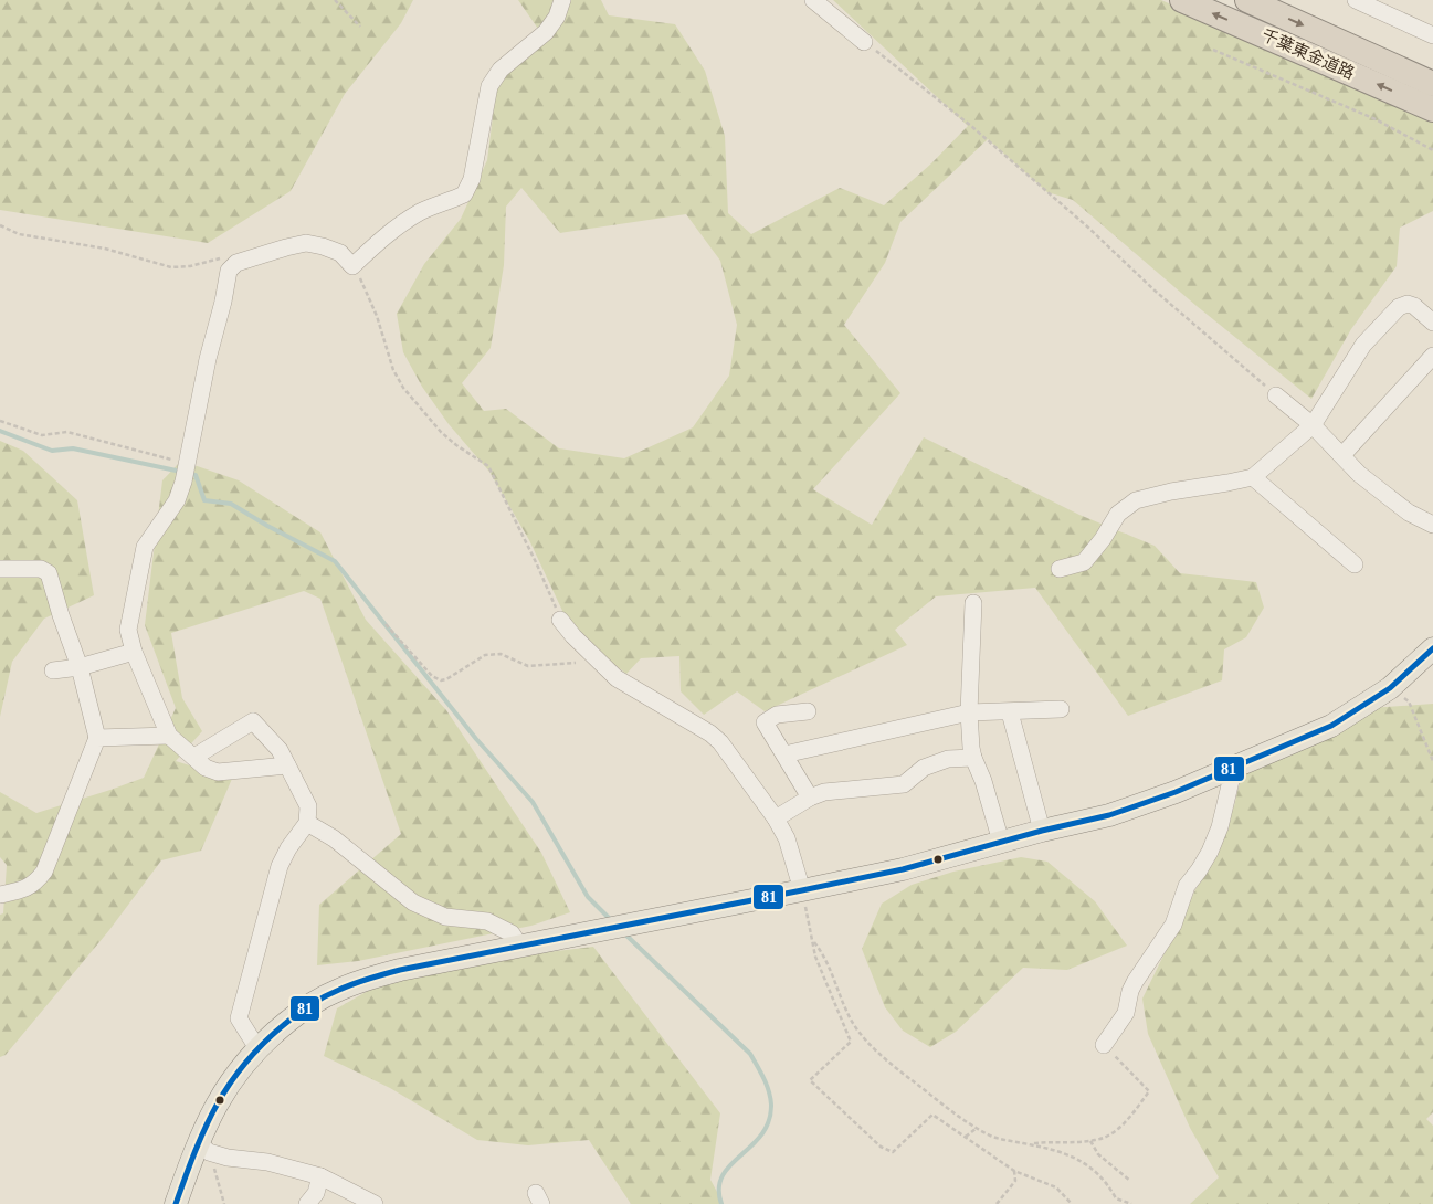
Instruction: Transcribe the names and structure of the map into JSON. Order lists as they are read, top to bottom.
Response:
{
  "streets": {
    "highway": ["千葉東金道路"]
  },
  "lines": ["transit line 81"]
}
